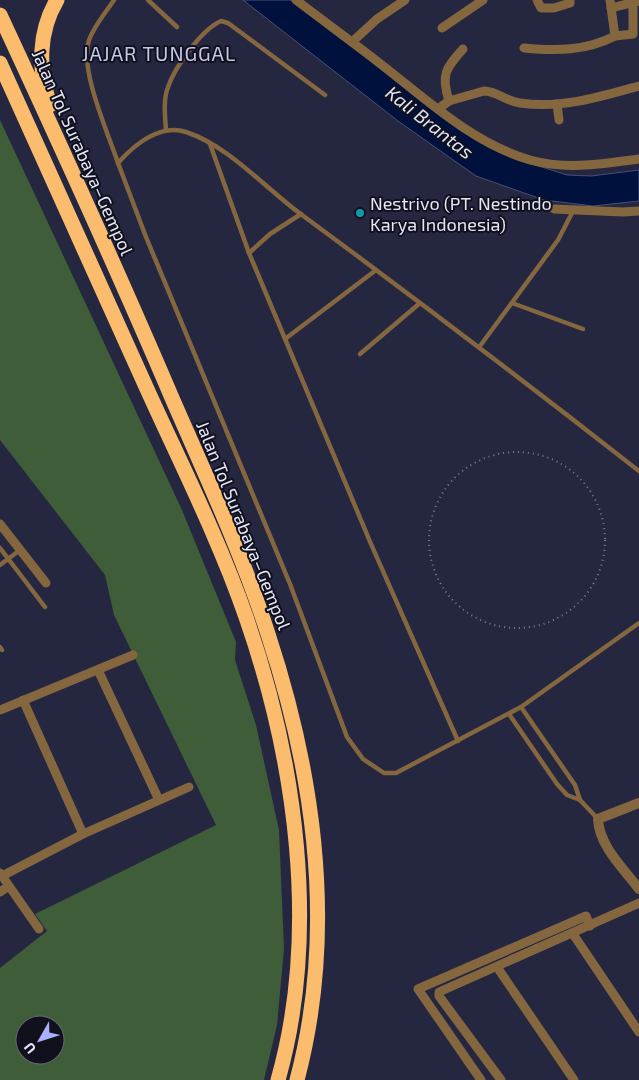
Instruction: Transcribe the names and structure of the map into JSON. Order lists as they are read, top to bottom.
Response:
{
  "streets": {
    "highway": ["Jalan Tol Surabaya–Gempol"]
  },
  "districts": ["JAJAR TUNGGAL"],
  "water": ["Kali Brantas"],
  "places": ["Nestrivo (PT. Nestindo Karya Indonesia)"],
  "north": "bottom left"
}
